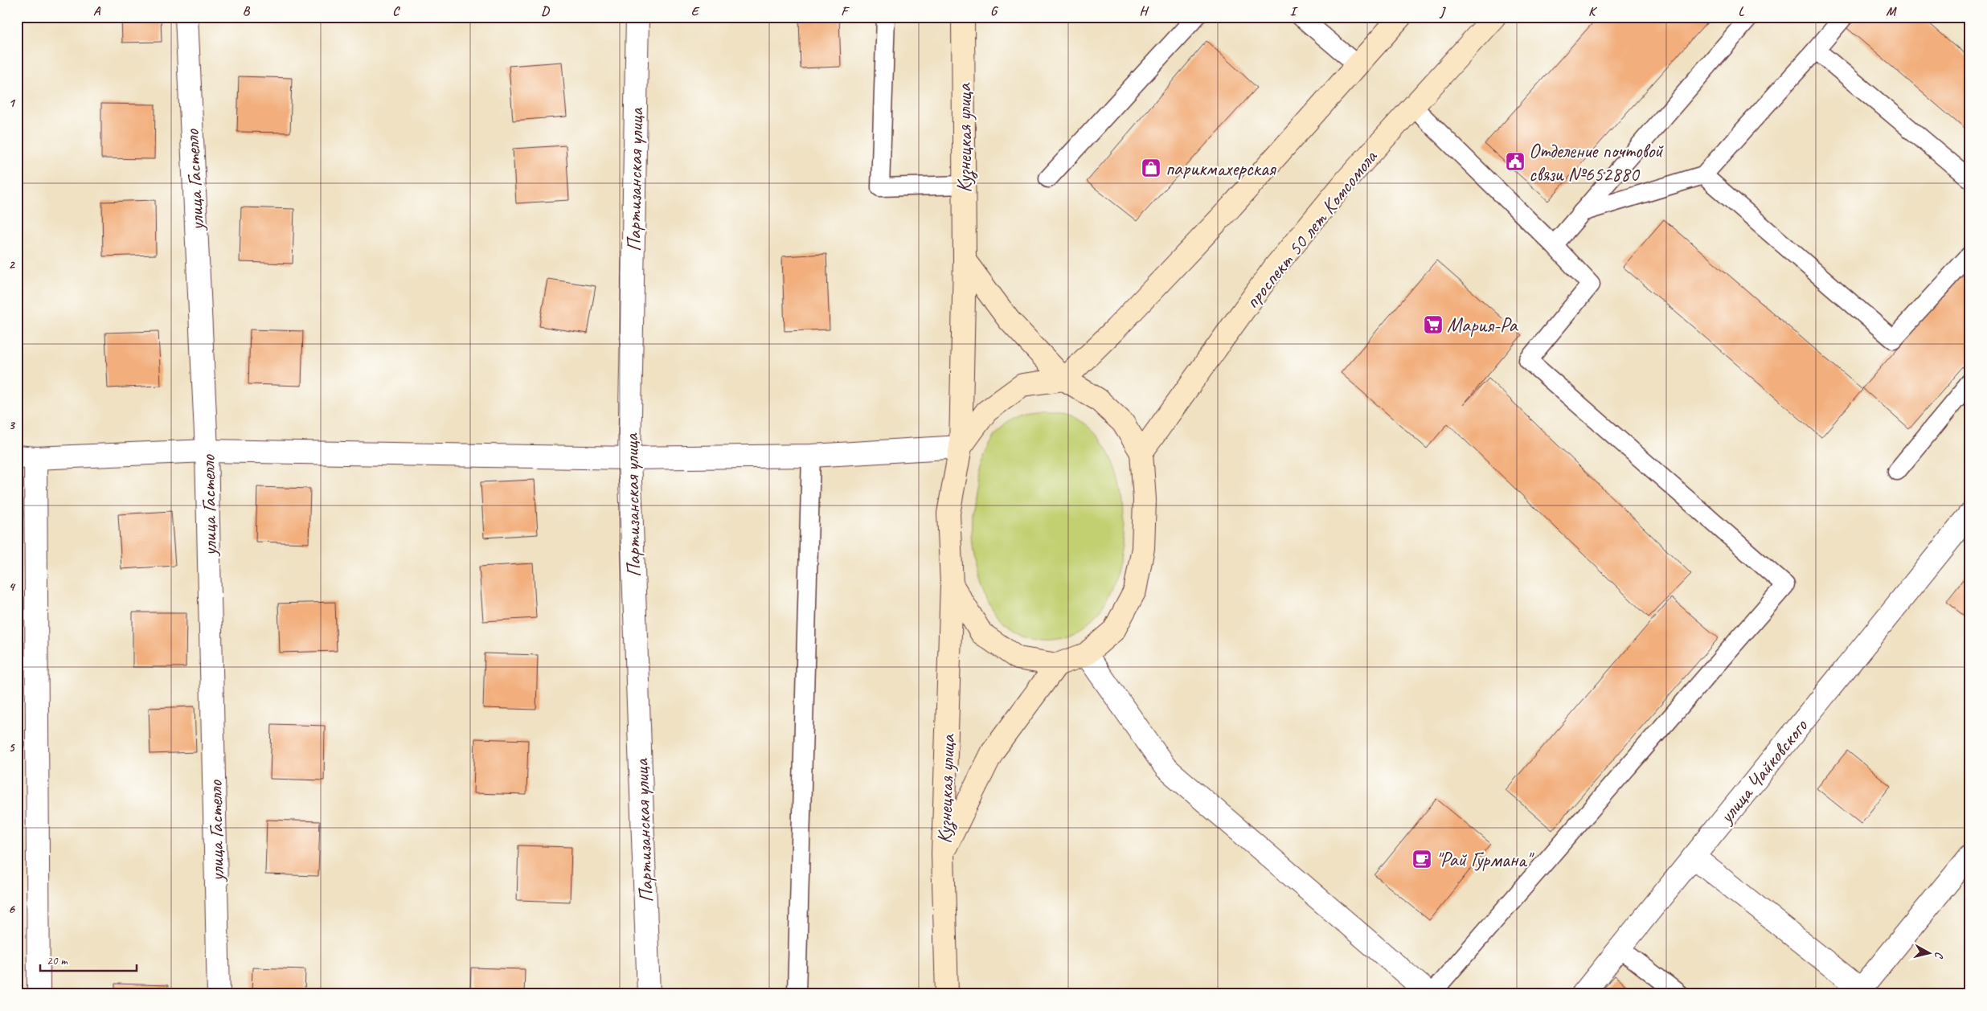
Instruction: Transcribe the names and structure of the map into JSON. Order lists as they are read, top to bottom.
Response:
{
  "streets": {
    "main road": ["Кузнецкая улица", "проспект 50 лет Комсомола"],
    "street": ["улица Гастелло", "Партизанская улица", "улица Чайковского"]
  },
  "places": {
    "public building": ["Отделение почтовой связи №652880"],
    "shop": ["парикмахерская"],
    "supermarket": ["Мария-Ра"],
    "cafe": ["\"Рай Гурмана\""]
  },
  "scale_bar": "20 m",
  "north": "right",
  "grid": {
    "columns": [
      "A",
      "B",
      "C",
      "D",
      "E",
      "F",
      "G",
      "H",
      "I",
      "J",
      "K",
      "L",
      "M"
    ],
    "rows": [
      "1",
      "2",
      "3",
      "4",
      "5",
      "6"
    ]
  }
}
